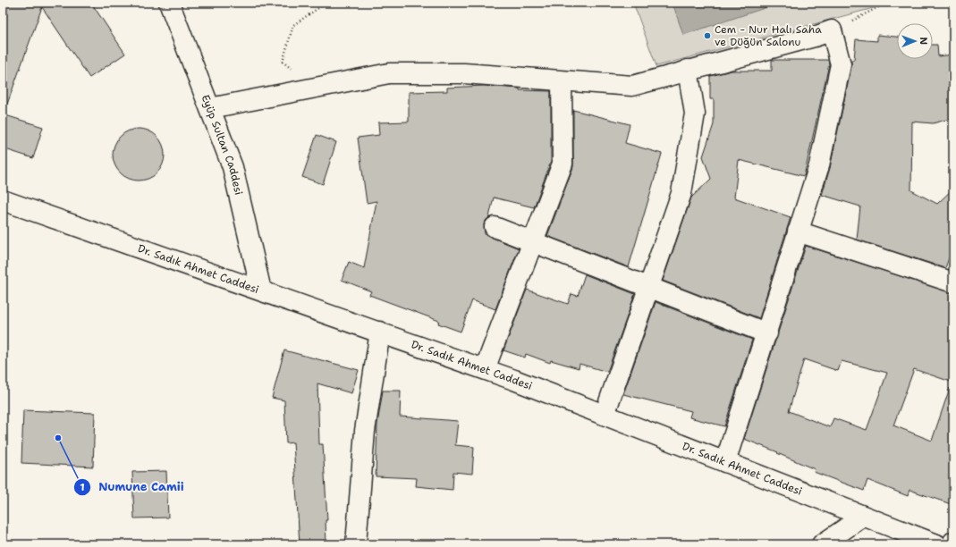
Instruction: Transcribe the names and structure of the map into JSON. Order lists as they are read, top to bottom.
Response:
{
  "streets": {
    "street": ["Eyüp Sultan Caddesi", "Dr. Sadık Ahmet Caddesi"]
  },
  "crossings": [
    ["Eyüp Sultan Caddesi", "Dr. Sadık Ahmet Caddesi"]
  ],
  "places": ["Cem - Nur Halı Saha ve Düğün Salonu", "Numune Camii"],
  "north": "right"
}
